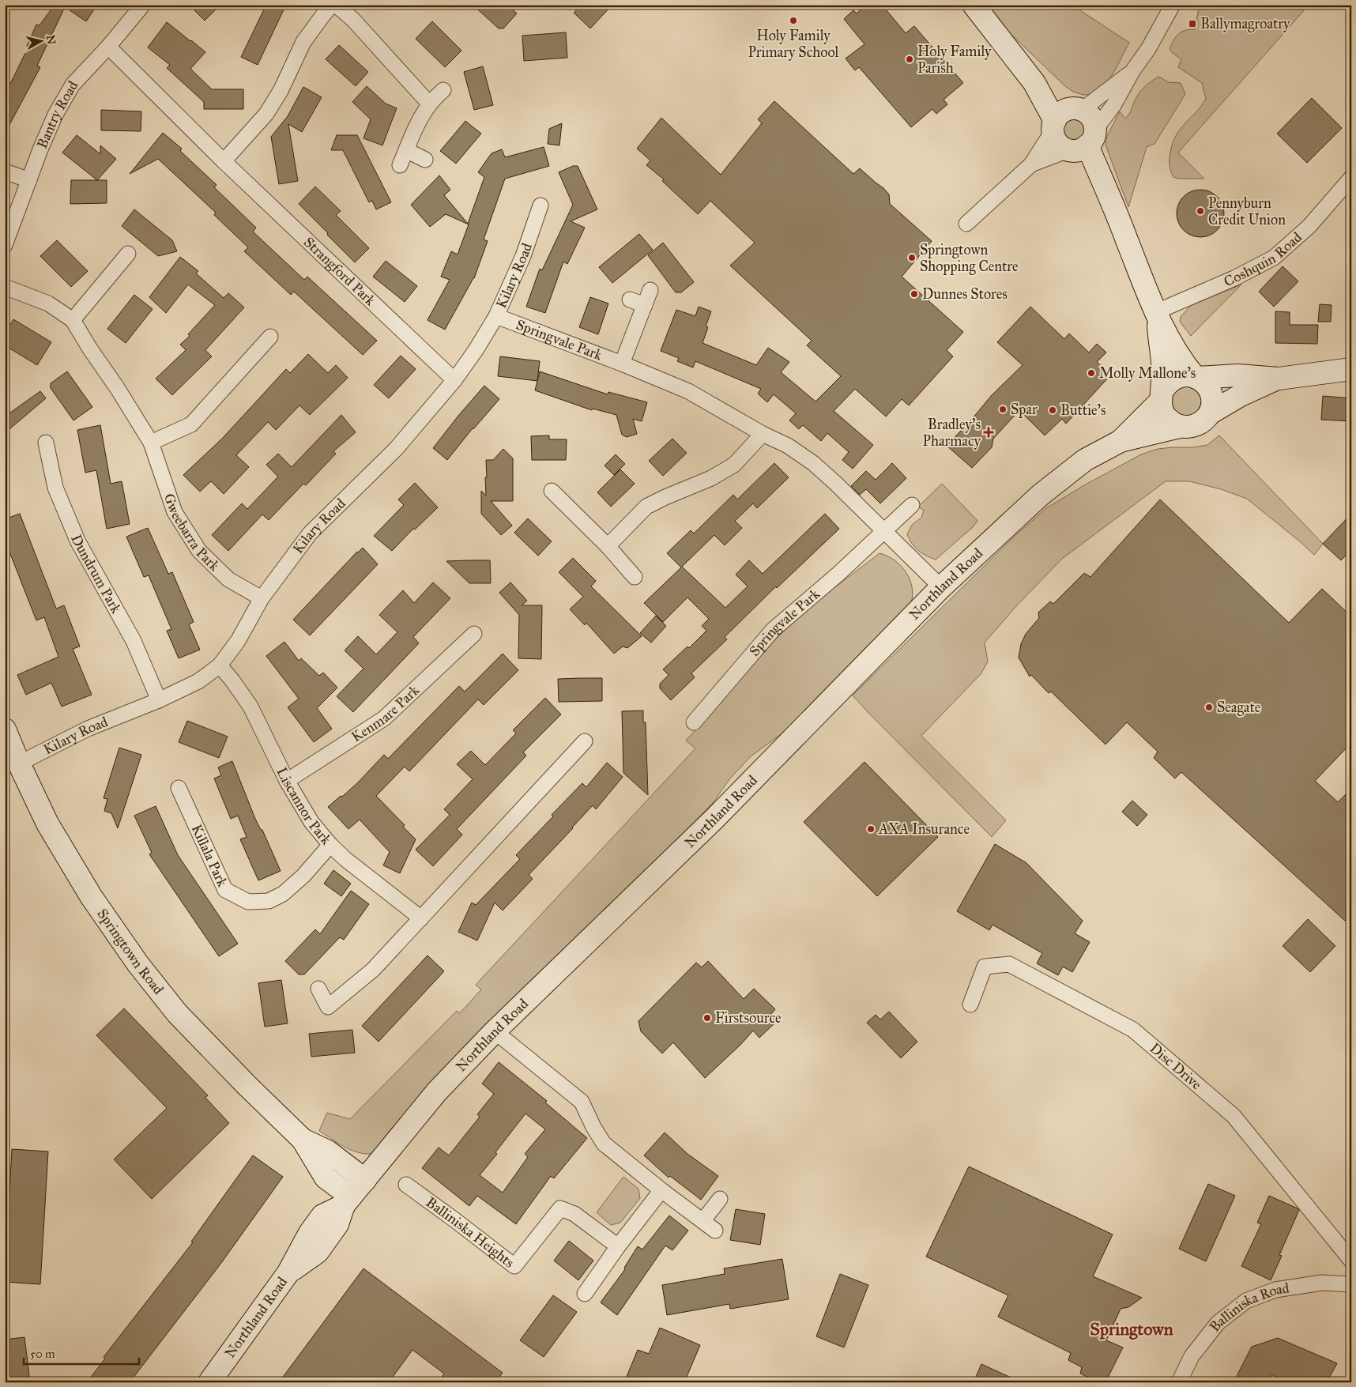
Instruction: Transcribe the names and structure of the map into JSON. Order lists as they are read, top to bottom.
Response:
{
  "streets": {
    "main road": ["Northland Road", "Springtown Road"],
    "street": [
      "Bantry Road",
      "Coshquin Road",
      "Strangford Park",
      "Kilary Road",
      "Springvale Park",
      "Gweebarra Park",
      "Dundrum Park",
      "Kenmare Park",
      "Liscannor Park",
      "Killala Park",
      "Disc Drive",
      "Balliniska Heights",
      "Balliniska Road"
    ]
  },
  "crossings": [
    ["Bantry Road", "Strangford Park"],
    ["Strangford Park", "Kilary Road"],
    ["Kilary Road", "Springvale Park"],
    ["Kilary Road", "Gweebarra Park"],
    ["Kilary Road", "Dundrum Park"],
    ["Kilary Road", "Liscannor Park"],
    ["Kilary Road", "Springtown Road"],
    ["Springvale Park", "Northland Road"],
    ["Northland Road", "Springtown Road"],
    ["Kenmare Park", "Liscannor Park"],
    ["Liscannor Park", "Killala Park"]
  ],
  "districts": ["Springtown"],
  "places": {
    "other": [
      "Holy Family Primary School",
      "Holy Family Parish",
      "Pennyburn Credit Union",
      "Springtown Shopping Centre",
      "Dunnes Stores",
      "Molly Mallone's",
      "Spar",
      "Buttie's",
      "Seagate",
      "AXA Insurance",
      "Firstsource"
    ],
    "transit": ["Ballymagroatry"],
    "health": ["Bradley's Pharmacy"]
  },
  "scale_bar": "50 m",
  "north": "right"
}
